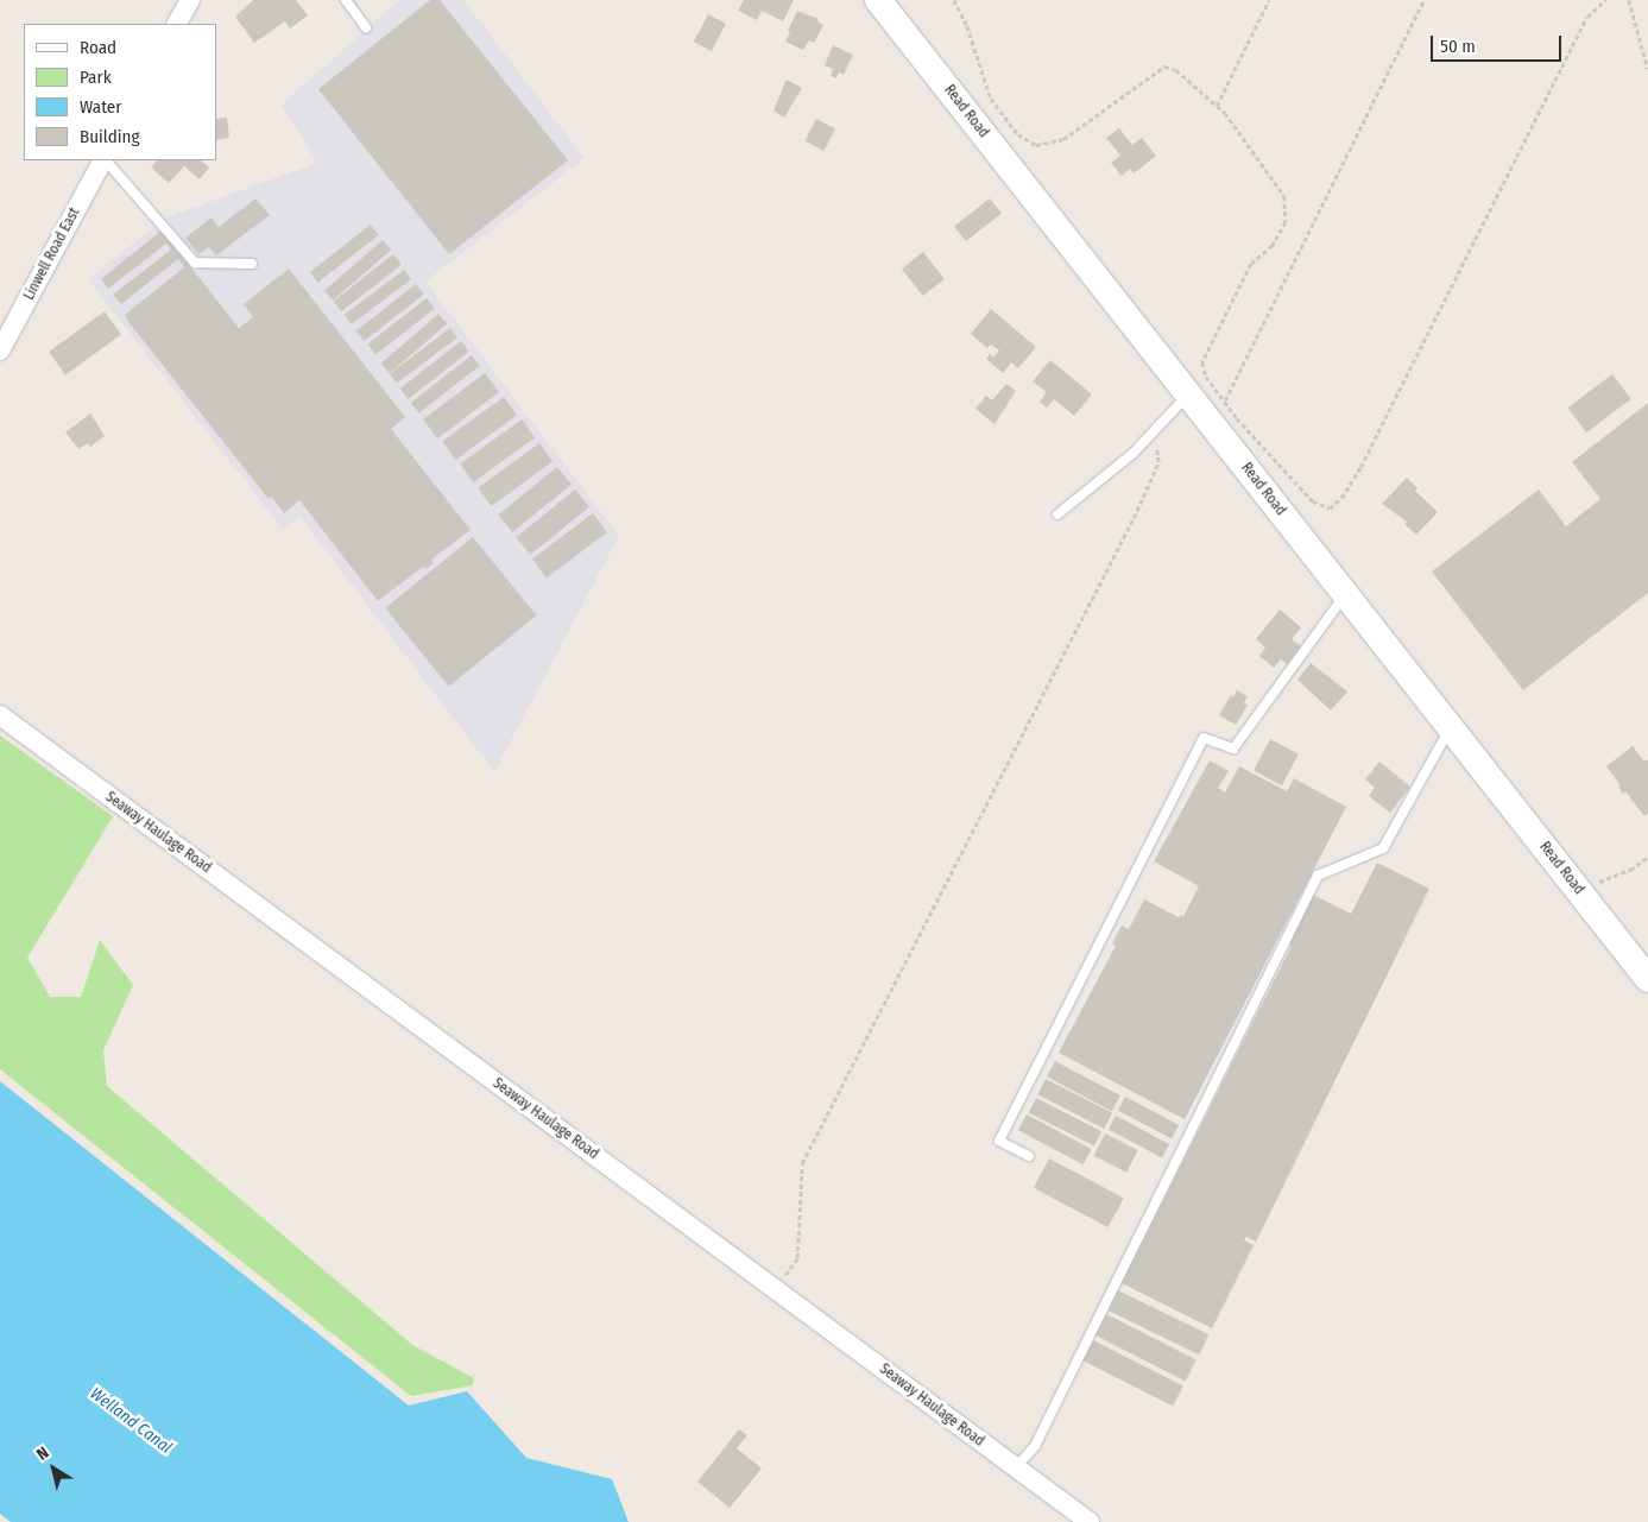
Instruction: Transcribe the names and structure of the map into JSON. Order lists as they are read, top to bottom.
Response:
{
  "streets": {
    "street": ["Read Road", "Linwell Road East", "Seaway Haulage Road"]
  },
  "water": ["Welland Canal"],
  "legend": [
    "Road",
    "Park",
    "Water",
    "Building"
  ],
  "scale_bar": "50 m",
  "north": "top left"
}
